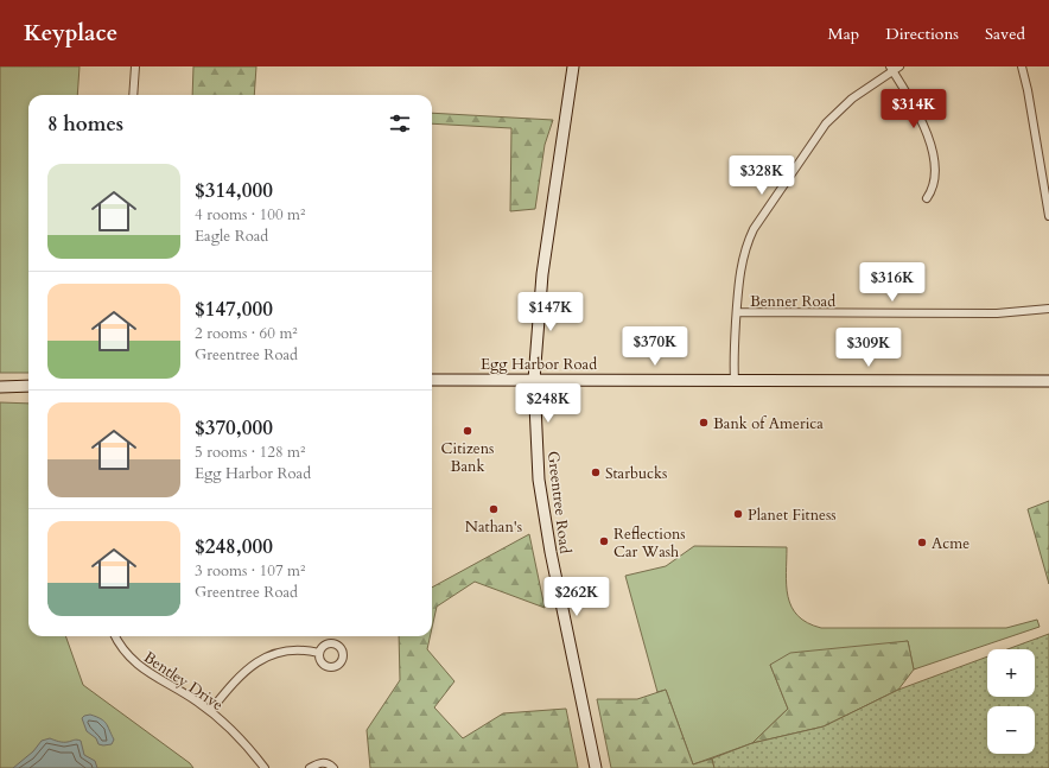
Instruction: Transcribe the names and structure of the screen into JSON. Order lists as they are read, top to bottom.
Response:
{
  "streets": {
    "street": [
      "Benner Road",
      "Egg Harbor Road",
      "Greentree Road",
      "Bentley Drive"
    ]
  },
  "crossings": [
    ["Egg Harbor Road", "Greentree Road"]
  ],
  "places": [
    "Bank of America",
    "Citizens Bank",
    "Starbucks",
    "Nathan's",
    "Planet Fitness",
    "Reflections Car Wash",
    "Acme"
  ],
  "page": {
    "header": "Keyplace",
    "nav": ["Map", "Directions", "Saved"],
    "price": [
      "$314K",
      "$328K",
      "$316K",
      "$147K",
      "$370K",
      "$309K",
      "$248K",
      "$262K"
    ],
    "heading": "8 homes",
    "list": [
      {
        "name": "$314,000",
        "note": "4 rooms · 100 m² · Eagle Road"
      },
      {
        "name": "$147,000",
        "note": "2 rooms · 60 m² · Greentree Road"
      },
      {
        "name": "$370,000",
        "note": "5 rooms · 128 m² · Egg Harbor Road"
      },
      {
        "name": "$248,000",
        "note": "3 rooms · 107 m² · Greentree Road"
      }
    ],
    "map_buttons": ["+", "−"]
  }
}
